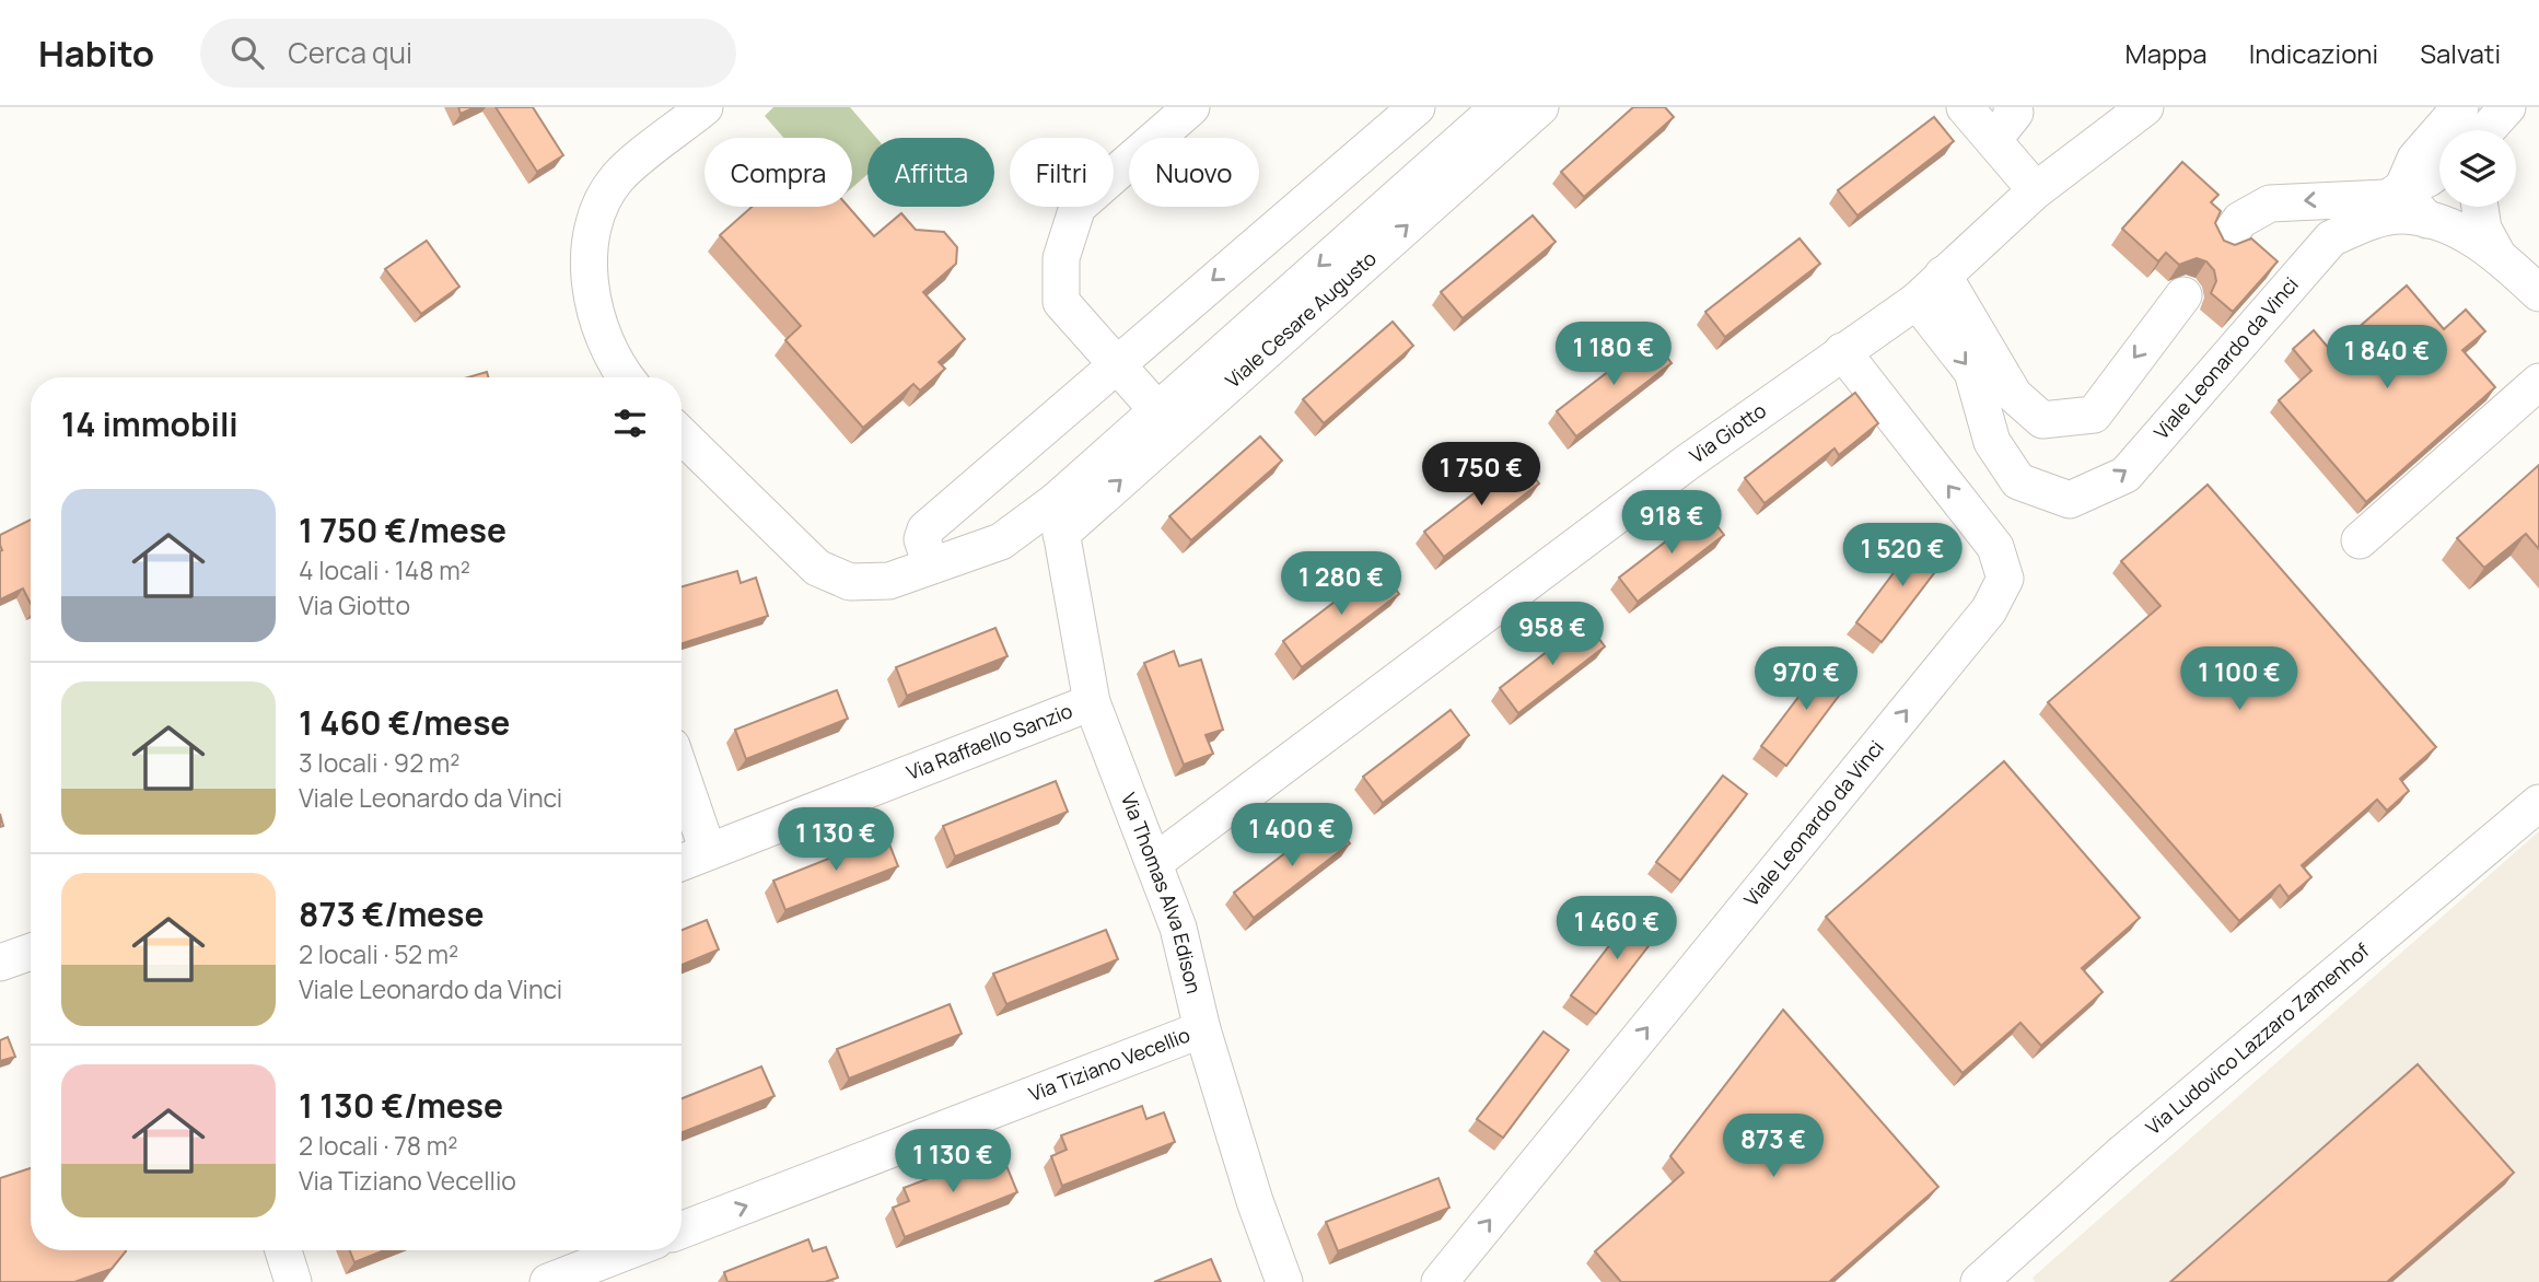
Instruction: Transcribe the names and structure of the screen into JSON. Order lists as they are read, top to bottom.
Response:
{
  "streets": {
    "street": [
      "Viale Cesare Augusto",
      "Viale Leonardo da Vinci",
      "Via Giotto",
      "Via Raffaello Sanzio",
      "Via Thomas Alva Edison",
      "Via Ludovico Lazzaro Zamenhof",
      "Via Tiziano Vecellio"
    ]
  },
  "crossings": [
    ["Viale Cesare Augusto", "Via Thomas Alva Edison"],
    ["Viale Leonardo da Vinci", "Via Giotto"],
    ["Via Giotto", "Via Thomas Alva Edison"],
    ["Via Raffaello Sanzio", "Via Thomas Alva Edison"],
    ["Via Thomas Alva Edison", "Via Tiziano Vecellio"]
  ],
  "one_way": ["Via Tiziano Vecellio"],
  "page": {
    "header": "Habito",
    "search": "Cerca qui",
    "nav": ["Mappa", "Indicazioni", "Salvati"],
    "chip": [
      "Compra",
      "Affitta",
      "Filtri",
      "Nuovo"
    ],
    "price": [
      "1 180 €",
      "1 840 €",
      "1 750 €",
      "918 €",
      "1 520 €",
      "1 280 €",
      "958 €",
      "970 €",
      "1 100 €",
      "1 400 €",
      "1 130 €",
      "1 460 €",
      "873 €",
      "1 130 €"
    ],
    "heading": "14 immobili",
    "list": [
      {
        "name": "1 750 €/mese",
        "note": "4 locali · 148 m² · Via Giotto"
      },
      {
        "name": "1 460 €/mese",
        "note": "3 locali · 92 m² · Viale Leonardo da Vinci"
      },
      {
        "name": "873 €/mese",
        "note": "2 locali · 52 m² · Viale Leonardo da Vinci"
      },
      {
        "name": "1 130 €/mese",
        "note": "2 locali · 78 m² · Via Tiziano Vecellio"
      }
    ]
  }
}
